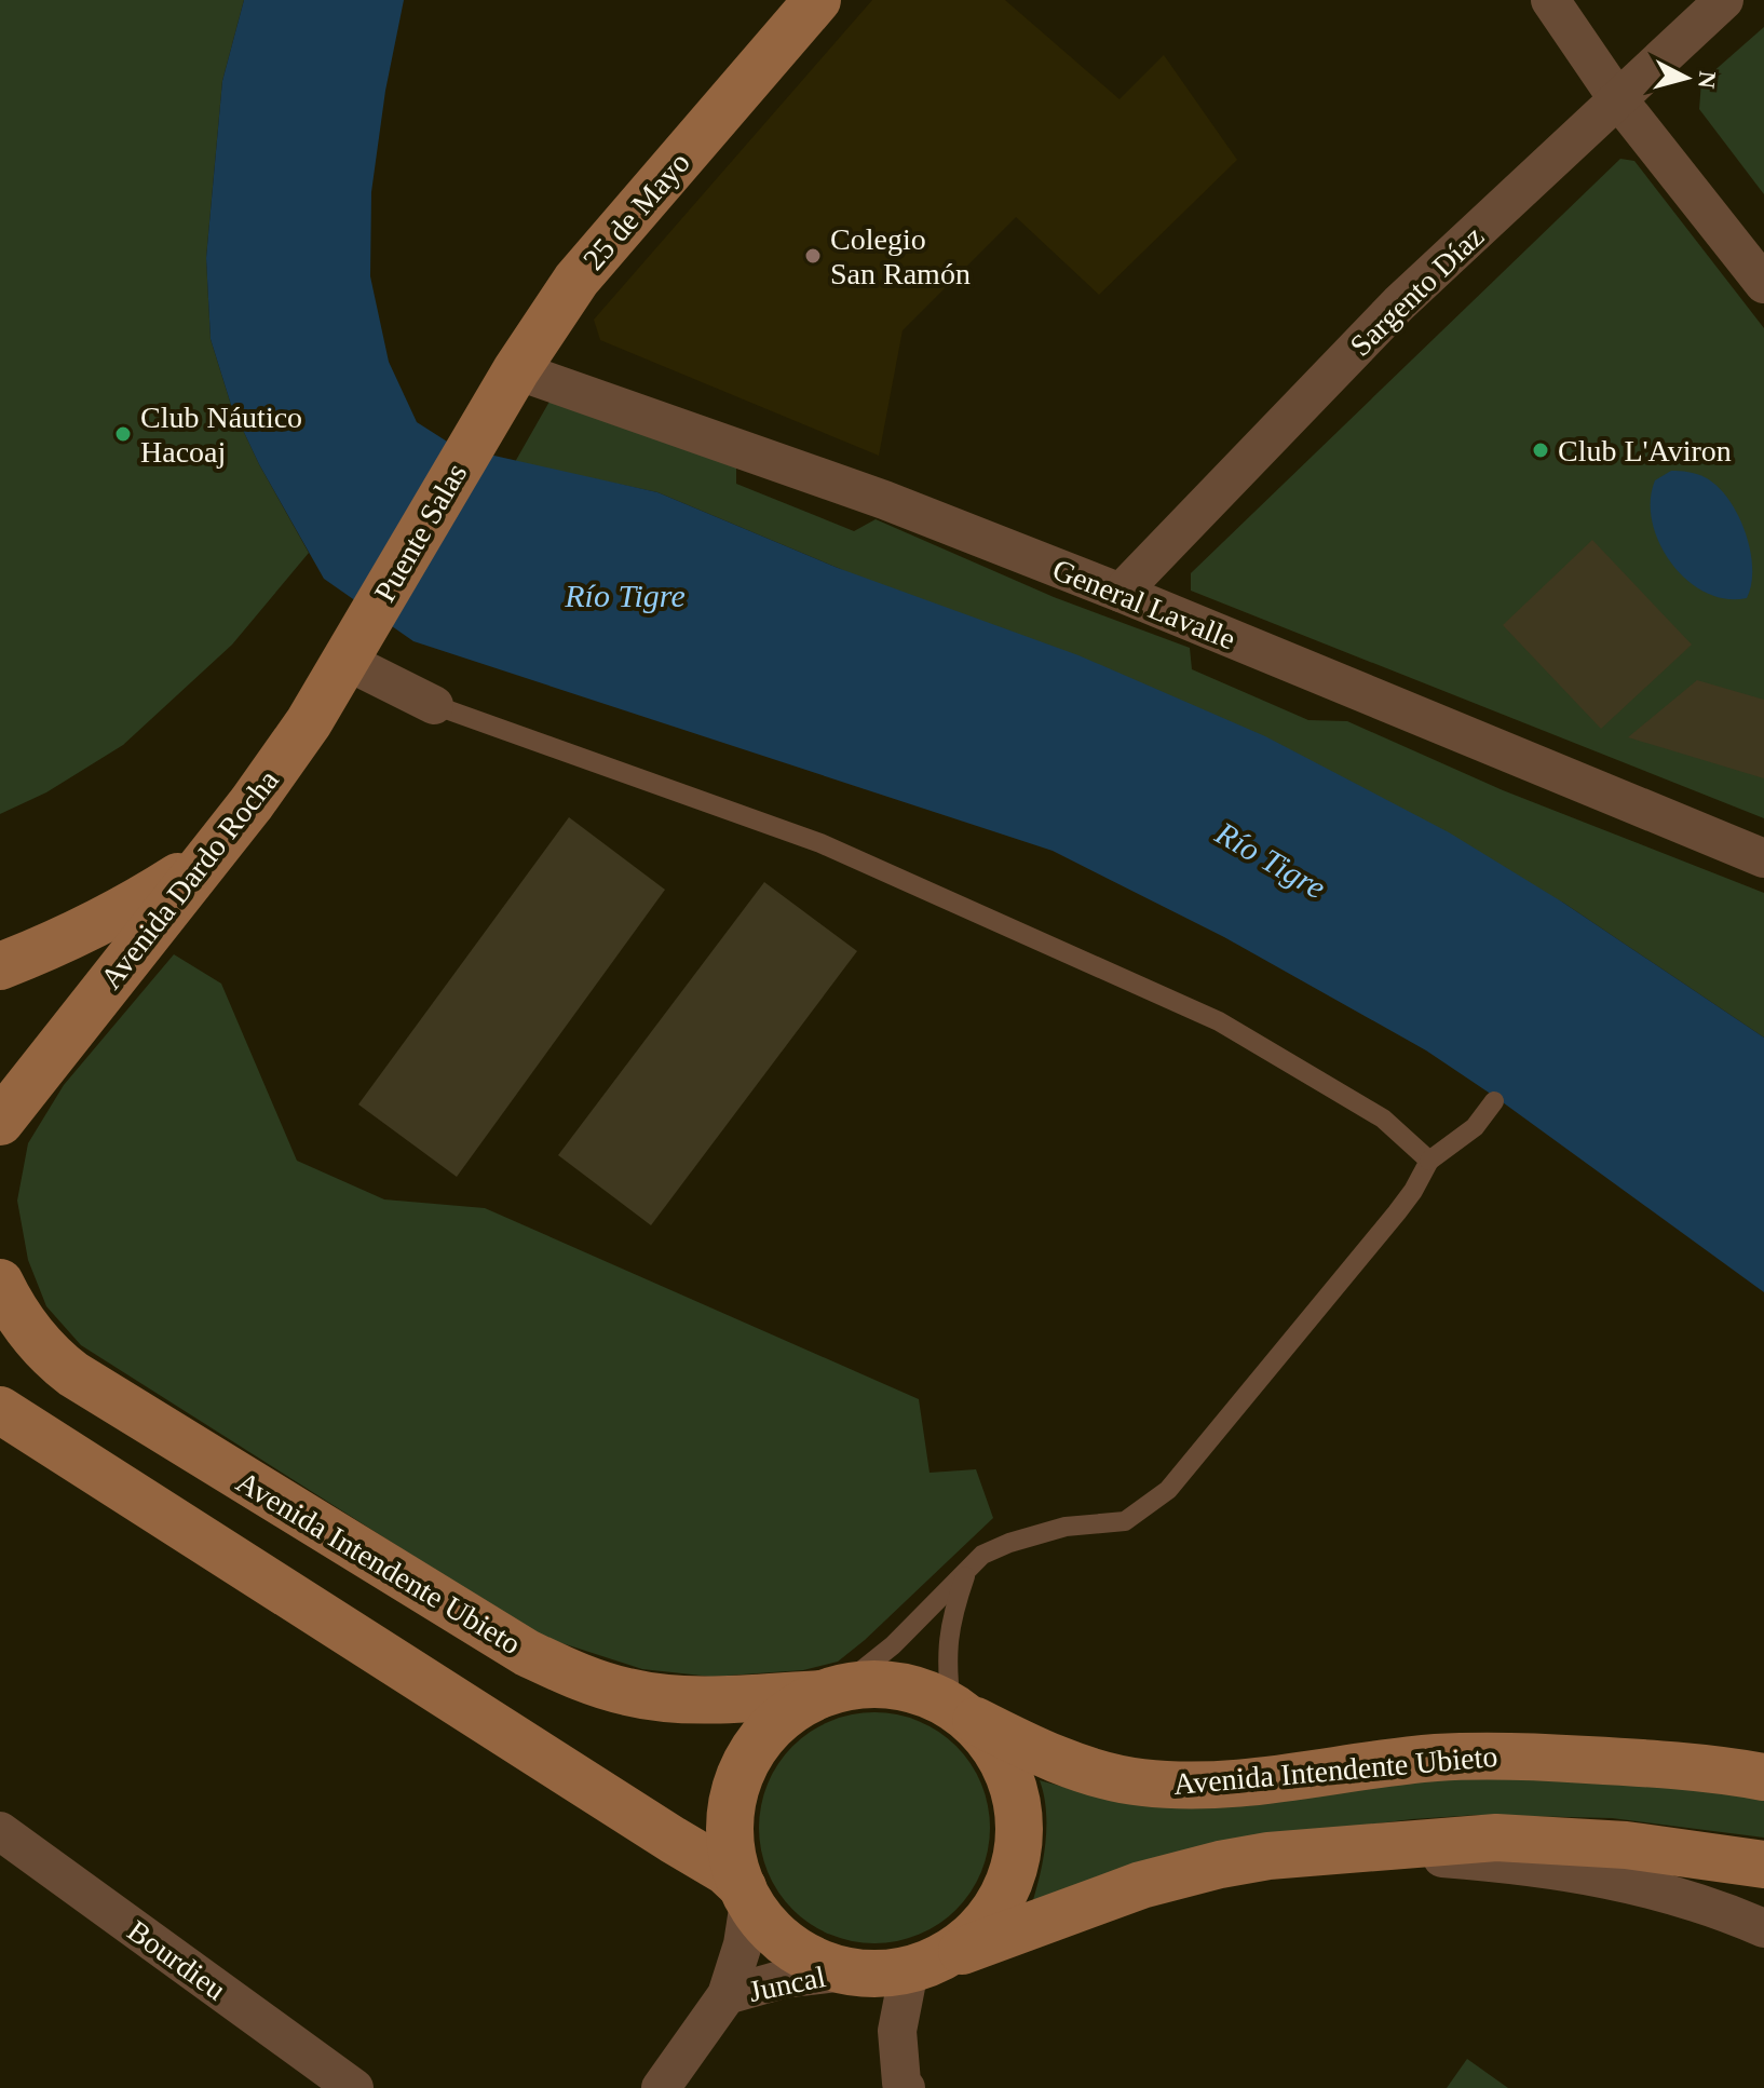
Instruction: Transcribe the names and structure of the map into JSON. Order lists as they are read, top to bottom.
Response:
{
  "streets": {
    "main road": [
      "25 de Mayo",
      "Puente Salas",
      "Avenida Dardo Rocha",
      "Avenida Intendente Ubieto"
    ],
    "street": [
      "Sargento Díaz",
      "General Lavalle",
      "Bourdieu",
      "Juncal"
    ]
  },
  "crossings": [
    ["25 de Mayo", "Puente Salas"],
    ["25 de Mayo", "General Lavalle"],
    ["Sargento Díaz", "General Lavalle"],
    ["Puente Salas", "Avenida Dardo Rocha"],
    ["Avenida Intendente Ubieto", "Juncal"]
  ],
  "water": ["Río Tigre"],
  "places": ["Colegio San Ramón", "Club Náutico Hacoaj", "Club L'Aviron"],
  "north": "right"
}
